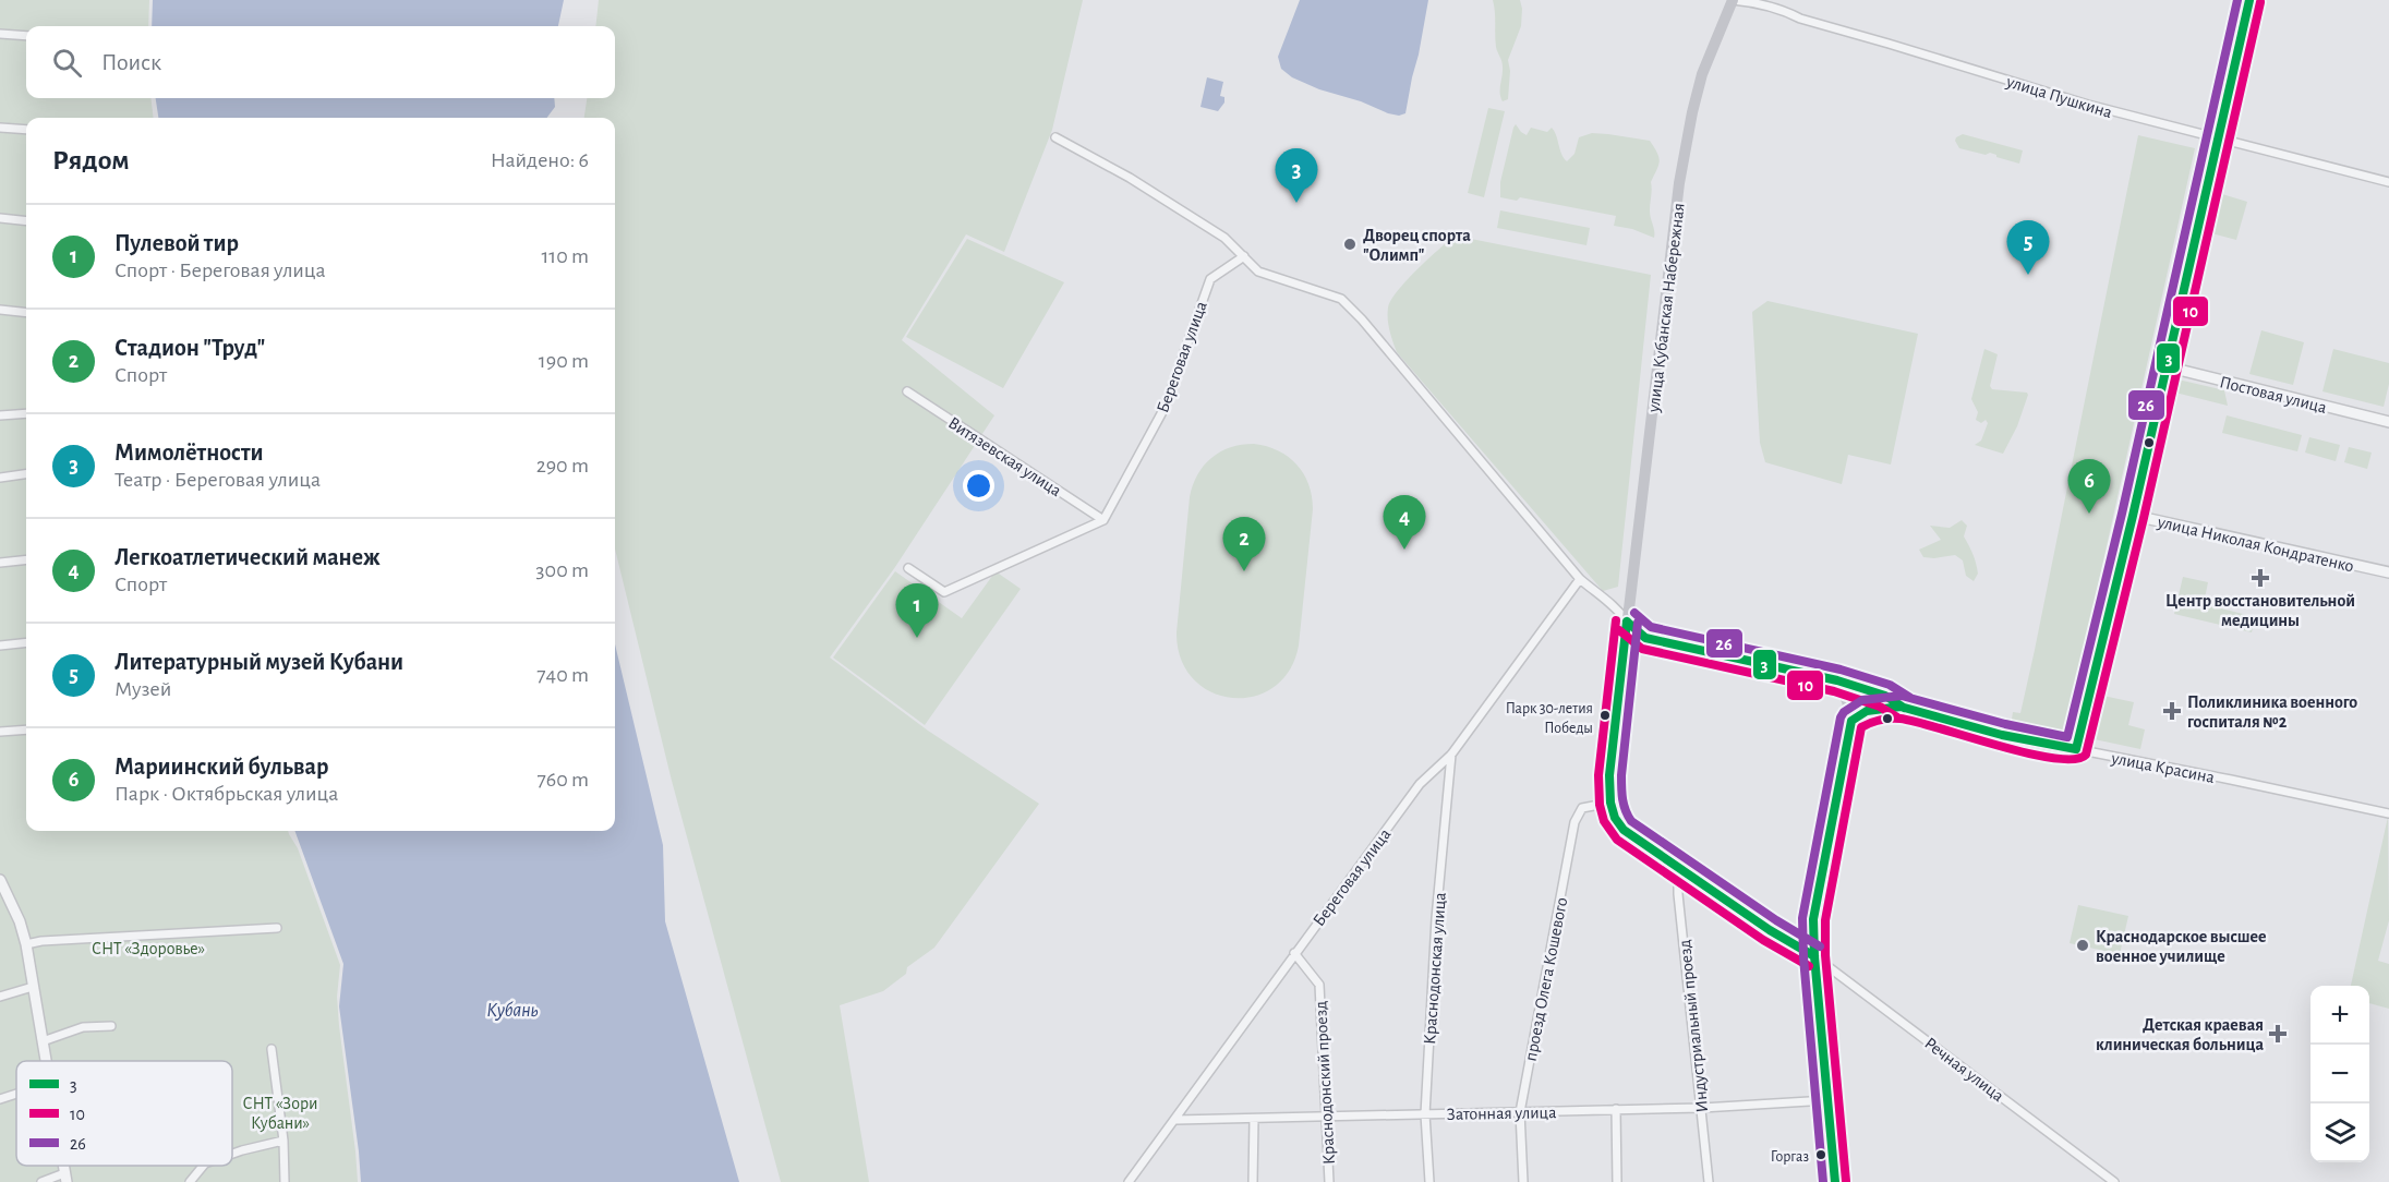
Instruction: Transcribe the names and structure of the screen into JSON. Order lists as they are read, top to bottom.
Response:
{
  "streets": {
    "main road": ["улица Кубанская Набережная", "улица Красина"],
    "street": [
      "улица Пушкина",
      "Береговая улица",
      "Постовая улица",
      "Витязевская улица",
      "улица Николая Кондратенко",
      "Краснодонская улица",
      "проезд Олега Кошевого",
      "Индустриальный проезд",
      "Речная улица",
      "Краснодонский проезд",
      "Затонная улица"
    ]
  },
  "crossings": [
    ["улица Пушкина", "улица Кубанская Набережная"],
    ["улица Кубанская Набережная", "улица Красина"],
    ["улица Кубанская Набережная", "проезд Олега Кошевого"],
    ["Береговая улица", "Витязевская улица"],
    ["Береговая улица", "Краснодонская улица"],
    ["Береговая улица", "Краснодонский проезд"],
    ["Береговая улица", "Затонная улица"],
    ["Краснодонская улица", "Затонная улица"],
    ["проезд Олега Кошевого", "Затонная улица"],
    ["Индустриальный проезд", "Затонная улица"],
    ["Краснодонский проезд", "Затонная улица"]
  ],
  "water": ["Кубань"],
  "parks": ["СНТ «Здоровье»", "СНТ «Зори Кубани»"],
  "places": {
    "other": [
      "Дворец спорта \"Олимп\"",
      "Парк 30-летия Победы",
      "Краснодарское высшее военное училище",
      "Горгаз"
    ],
    "health": ["Центр восстановительной медицины", "Поликлиника военного госпиталя №2", "Детская краевая клиническая больница"]
  },
  "lines": ["transit line 3", "transit line 26", "transit line 10"],
  "legend": ["3", "10", "26"],
  "page": {
    "search": "Поиск",
    "heading": ["Рядом", "Найдено: 6"],
    "pins": [
      "3",
      "5",
      "6",
      "4",
      "2",
      "1"
    ],
    "list": [
      {
        "mark": "1",
        "name": "Пулевой тир",
        "note": "Спорт · Береговая улица",
        "value": "110 m"
      },
      {
        "mark": "2",
        "name": "Стадион \"Труд\"",
        "note": "Спорт",
        "value": "190 m"
      },
      {
        "mark": "3",
        "name": "Мимолётности",
        "note": "Театр · Береговая улица",
        "value": "290 m"
      },
      {
        "mark": "4",
        "name": "Легкоатлетический манеж",
        "note": "Спорт",
        "value": "300 m"
      },
      {
        "mark": "5",
        "name": "Литературный музей Кубани",
        "note": "Музей",
        "value": "740 m"
      },
      {
        "mark": "6",
        "name": "Мариинский бульвар",
        "note": "Парк · Октябрьская улица",
        "value": "760 m"
      }
    ],
    "map_buttons": ["+", "−"]
  }
}
